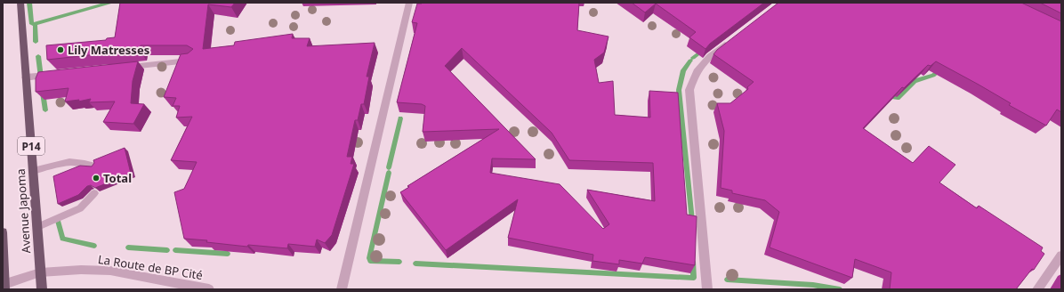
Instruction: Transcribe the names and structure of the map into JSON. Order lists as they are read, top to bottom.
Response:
{
  "streets": {
    "main road": ["P14", "Avenue Japoma"],
    "street": ["La Route de BP Cité"]
  },
  "crossings": [
    ["Avenue Japoma", "La Route de BP Cité"]
  ],
  "places": ["Lily Matresses", "Total"]
}
